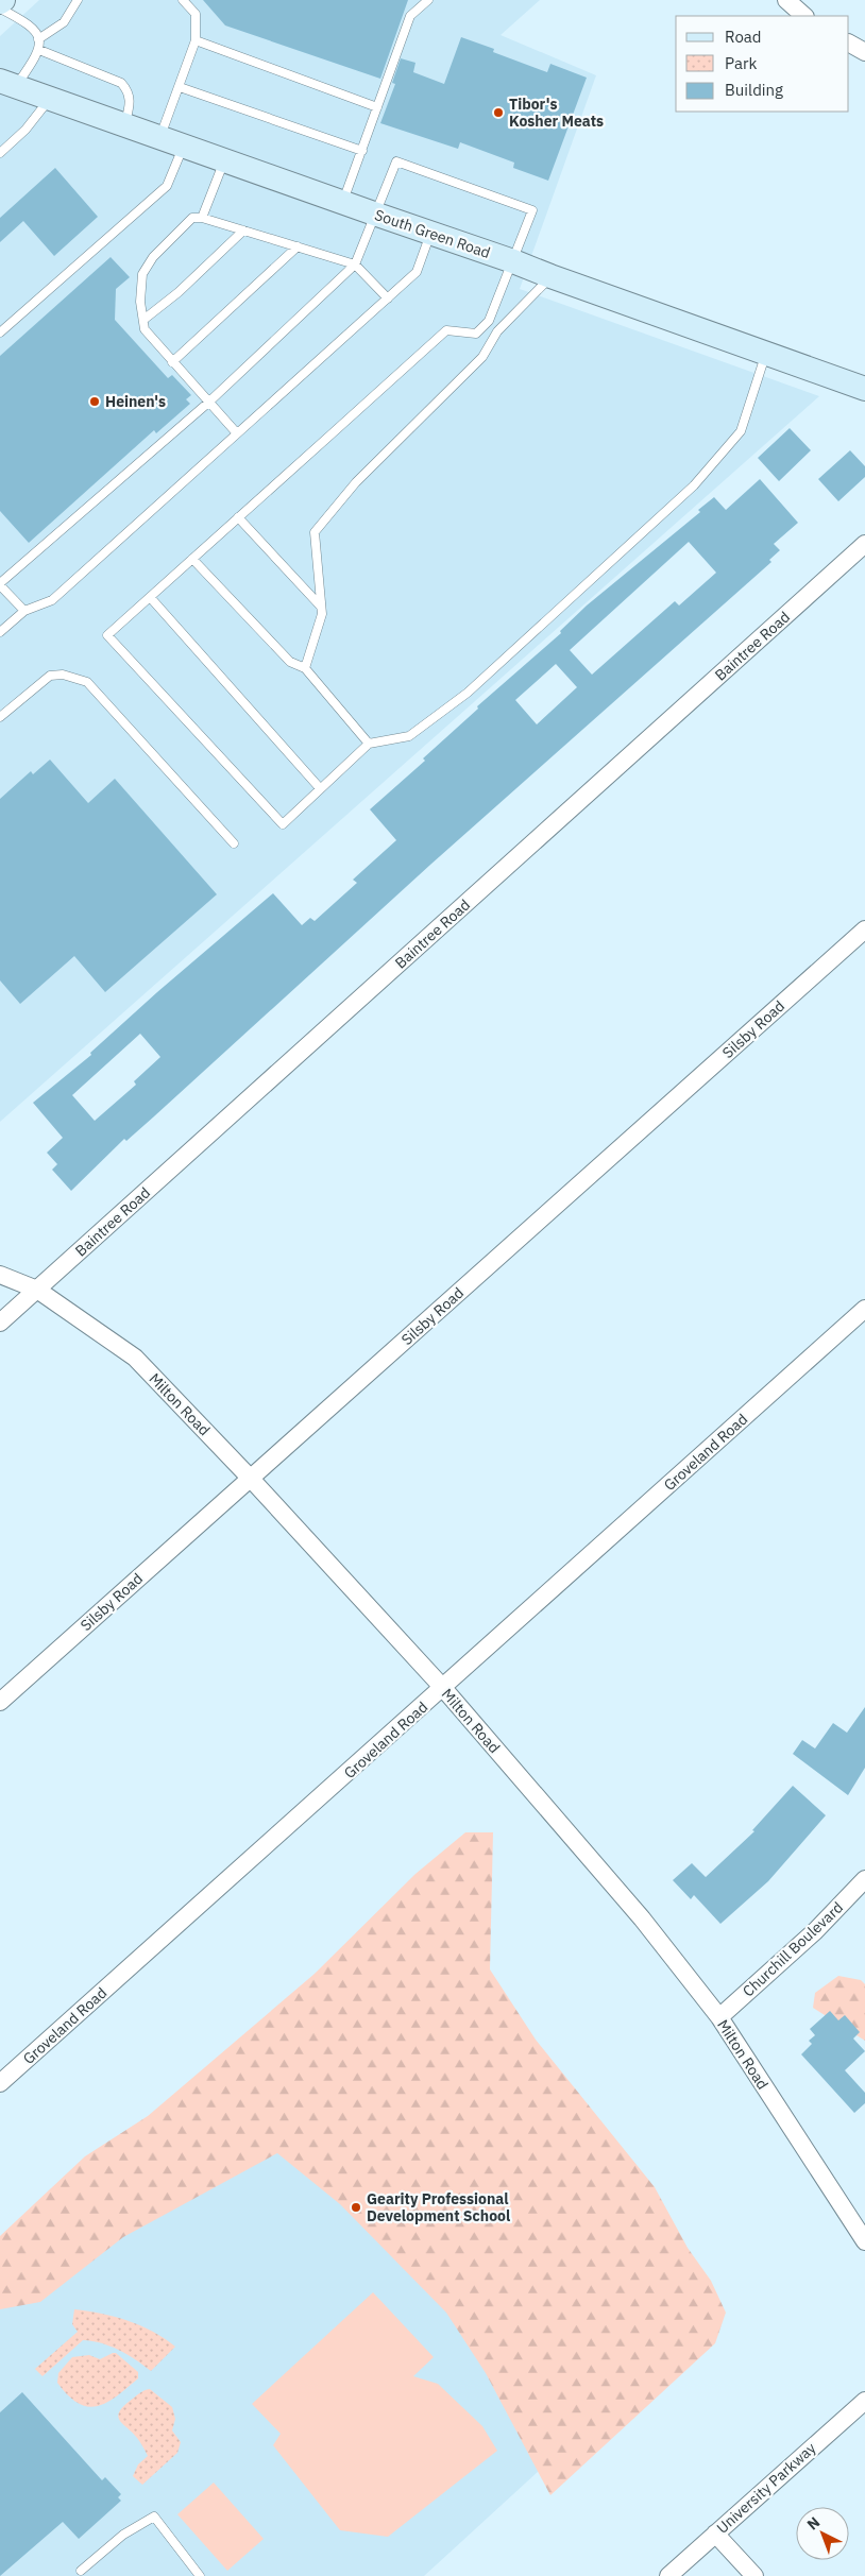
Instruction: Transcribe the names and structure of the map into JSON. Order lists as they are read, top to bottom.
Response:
{
  "streets": {
    "main road": ["South Green Road"],
    "street": [
      "Baintree Road",
      "Silsby Road",
      "Milton Road",
      "Groveland Road",
      "Churchill Boulevard",
      "University Parkway"
    ]
  },
  "crossings": [
    ["Baintree Road", "Milton Road"],
    ["Silsby Road", "Milton Road"],
    ["Milton Road", "Groveland Road"],
    ["Milton Road", "Churchill Boulevard"]
  ],
  "places": ["Tibor's Kosher Meats", "Heinen's", "Gearity Professional Development School"],
  "legend": ["Road", "Park", "Building"],
  "north": "top left"
}
